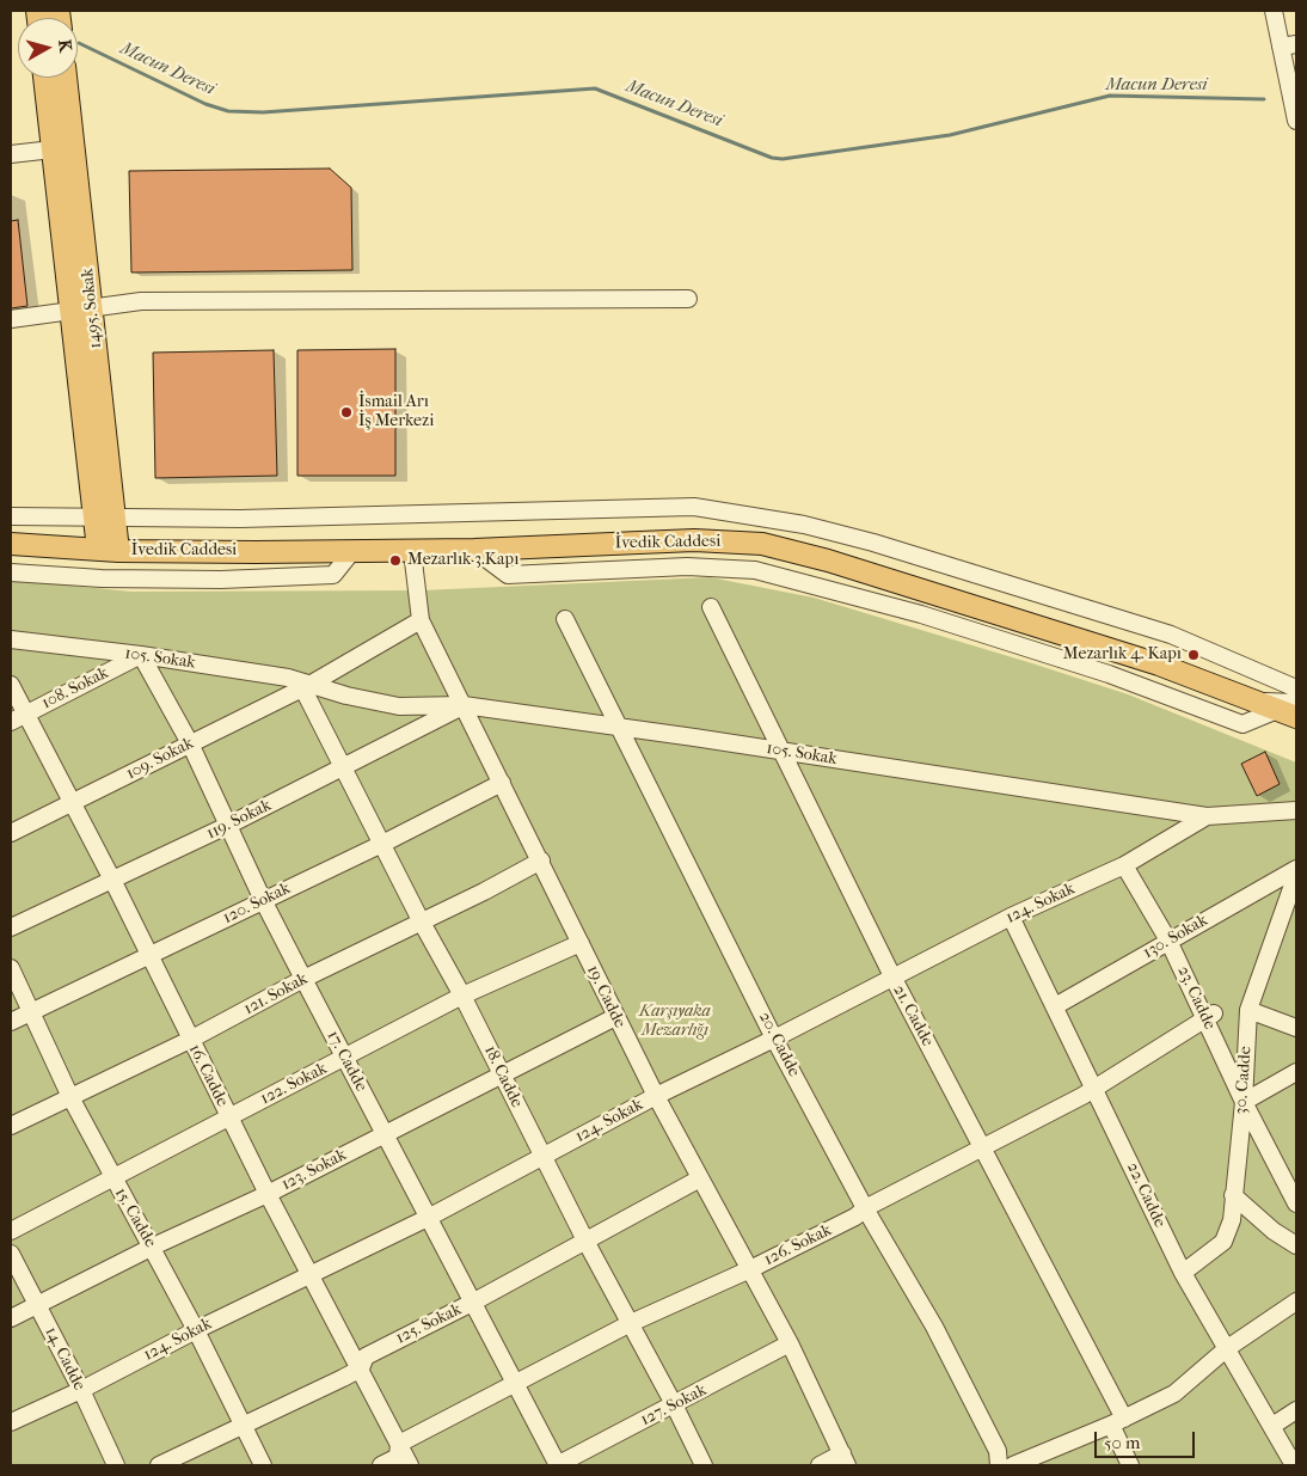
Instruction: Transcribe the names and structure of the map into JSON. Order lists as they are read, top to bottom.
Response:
{
  "streets": {
    "main road": ["1495. Sokak", "İvedik Caddesi"],
    "street": [
      "105. Sokak",
      "108. Sokak",
      "109. Sokak",
      "119. Sokak",
      "120. Sokak",
      "124. Sokak",
      "130. Sokak",
      "121. Sokak",
      "19. Cadde",
      "23. Cadde",
      "21. Cadde",
      "20. Cadde",
      "17. Cadde",
      "16. Cadde",
      "18. Cadde",
      "30. Cadde",
      "122. Sokak",
      "123. Sokak",
      "22. Cadde",
      "15. Cadde",
      "126. Sokak",
      "125. Sokak",
      "14. Cadde",
      "127. Sokak"
    ]
  },
  "crossings": [
    ["1495. Sokak", "İvedik Caddesi"],
    ["105. Sokak", "108. Sokak"],
    ["105. Sokak", "109. Sokak"],
    ["105. Sokak", "119. Sokak"],
    ["105. Sokak", "124. Sokak"],
    ["105. Sokak", "19. Cadde"],
    ["105. Sokak", "21. Cadde"],
    ["105. Sokak", "20. Cadde"],
    ["105. Sokak", "17. Cadde"],
    ["105. Sokak", "18. Cadde"],
    ["108. Sokak", "17. Cadde"],
    ["108. Sokak", "16. Cadde"],
    ["109. Sokak", "17. Cadde"],
    ["109. Sokak", "16. Cadde"],
    ["109. Sokak", "18. Cadde"],
    ["119. Sokak", "19. Cadde"],
    ["119. Sokak", "17. Cadde"],
    ["119. Sokak", "16. Cadde"],
    ["119. Sokak", "18. Cadde"],
    ["120. Sokak", "19. Cadde"],
    ["120. Sokak", "17. Cadde"],
    ["120. Sokak", "16. Cadde"],
    ["120. Sokak", "18. Cadde"],
    ["120. Sokak", "15. Cadde"],
    ["124. Sokak", "19. Cadde"],
    ["124. Sokak", "23. Cadde"],
    ["124. Sokak", "21. Cadde"],
    ["124. Sokak", "20. Cadde"],
    ["124. Sokak", "17. Cadde"],
    ["124. Sokak", "16. Cadde"],
    ["124. Sokak", "18. Cadde"],
    ["124. Sokak", "22. Cadde"],
    ["124. Sokak", "15. Cadde"],
    ["124. Sokak", "14. Cadde"],
    ["130. Sokak", "23. Cadde"],
    ["130. Sokak", "22. Cadde"],
    ["121. Sokak", "19. Cadde"],
    ["121. Sokak", "17. Cadde"],
    ["121. Sokak", "16. Cadde"],
    ["121. Sokak", "18. Cadde"],
    ["121. Sokak", "15. Cadde"],
    ["19. Cadde", "122. Sokak"],
    ["19. Cadde", "123. Sokak"],
    ["19. Cadde", "126. Sokak"],
    ["19. Cadde", "125. Sokak"],
    ["19. Cadde", "127. Sokak"],
    ["23. Cadde", "30. Cadde"],
    ["23. Cadde", "126. Sokak"],
    ["21. Cadde", "126. Sokak"],
    ["20. Cadde", "126. Sokak"],
    ["17. Cadde", "122. Sokak"],
    ["17. Cadde", "123. Sokak"],
    ["17. Cadde", "126. Sokak"],
    ["17. Cadde", "125. Sokak"],
    ["17. Cadde", "127. Sokak"],
    ["16. Cadde", "122. Sokak"],
    ["16. Cadde", "123. Sokak"],
    ["16. Cadde", "126. Sokak"],
    ["16. Cadde", "125. Sokak"],
    ["18. Cadde", "122. Sokak"],
    ["18. Cadde", "123. Sokak"],
    ["18. Cadde", "126. Sokak"],
    ["18. Cadde", "125. Sokak"],
    ["18. Cadde", "127. Sokak"],
    ["30. Cadde", "22. Cadde"],
    ["122. Sokak", "15. Cadde"],
    ["123. Sokak", "15. Cadde"],
    ["123. Sokak", "14. Cadde"],
    ["22. Cadde", "126. Sokak"],
    ["15. Cadde", "125. Sokak"]
  ],
  "water": ["Macun Deresi"],
  "parks": ["Karşıyaka Mezarlığı"],
  "places": ["İsmail Arı İş Merkezi", "Mezarlık 3.Kapı", "Mezarlık 4. Kapı"],
  "scale_bar": "50 m",
  "north": "right"
}
